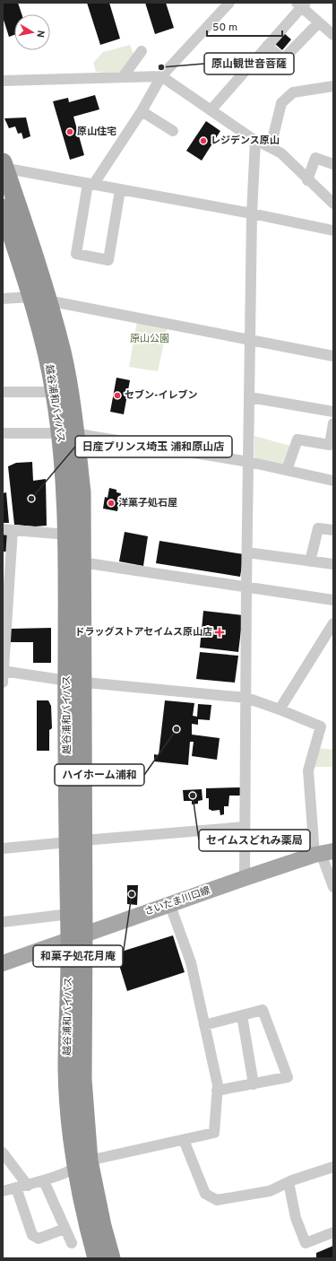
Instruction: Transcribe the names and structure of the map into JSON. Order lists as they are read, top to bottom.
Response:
{
  "streets": {
    "highway": ["越谷浦和バイパス"],
    "main road": ["さいたま川口線"]
  },
  "crossings": [
    ["越谷浦和バイパス", "さいたま川口線"]
  ],
  "parks": ["原山公園"],
  "places": {
    "other": [
      "原山観世音菩薩",
      "原山住宅",
      "レジデンス原山",
      "セブン-イレブン",
      "日産プリンス埼玉 浦和原山店",
      "洋菓子処石屋",
      "ハイホーム浦和",
      "セイムスどれみ薬局",
      "和菓子処花月庵"
    ],
    "health": ["ドラッグストアセイムス原山店"]
  },
  "scale_bar": "50 m",
  "north": "right"
}
